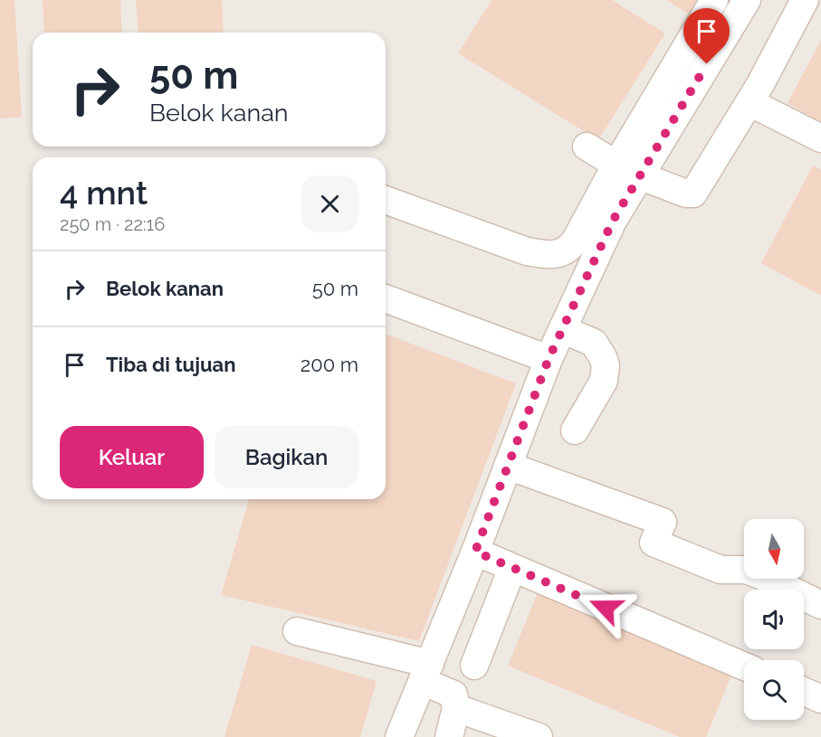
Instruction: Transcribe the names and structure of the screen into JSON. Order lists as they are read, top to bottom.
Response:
{
  "north": "bottom",
  "page": {
    "turn": ["50 m", "Belok kanan"],
    "heading": ["4 mnt", "250 m · 22:16"],
    "list": [
      {
        "name": "Belok kanan",
        "value": "50 m"
      },
      {
        "name": "Tiba di tujuan",
        "value": "200 m"
      }
    ],
    "buttons": ["Keluar", "Bagikan"]
  }
}
